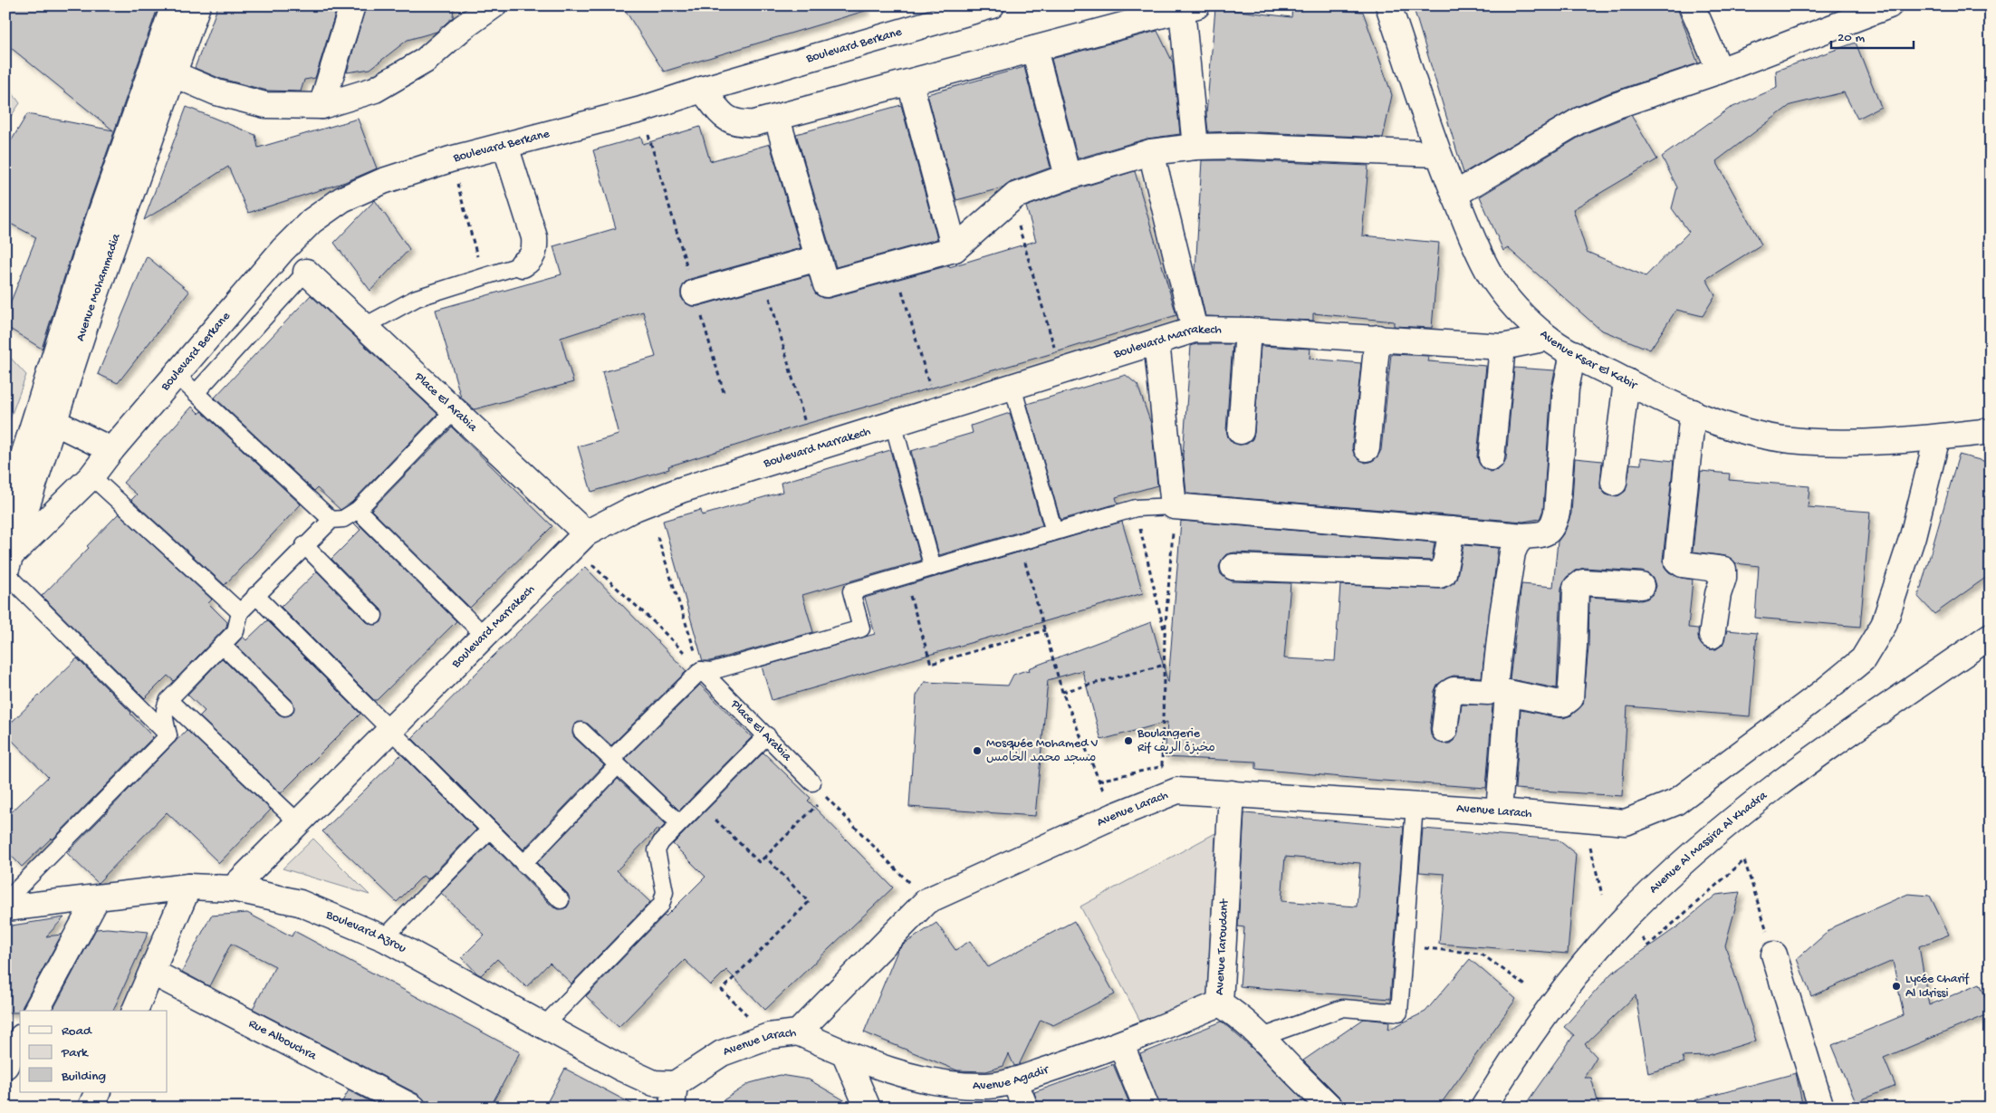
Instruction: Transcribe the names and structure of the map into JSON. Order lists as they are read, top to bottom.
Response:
{
  "streets": {
    "street": [
      "Boulevard Berkane",
      "Avenue Mohammadia",
      "Boulevard Marrakech",
      "Avenue Ksar El Kabir",
      "Place El Arabia",
      "Avenue Larach",
      "Avenue Al Massira Al Khadra",
      "Boulevard Azrou",
      "Avenue Taroudant",
      "Rue Albouchra",
      "Avenue Agadir"
    ]
  },
  "crossings": [
    ["Boulevard Berkane", "Avenue Mohammadia"],
    ["Boulevard Marrakech", "Avenue Ksar El Kabir"],
    ["Boulevard Marrakech", "Place El Arabia"],
    ["Boulevard Marrakech", "Boulevard Azrou"],
    ["Avenue Ksar El Kabir", "Avenue Larach"],
    ["Avenue Larach", "Boulevard Azrou"],
    ["Avenue Larach", "Avenue Taroudant"],
    ["Avenue Larach", "Avenue Agadir"],
    ["Avenue Taroudant", "Avenue Agadir"]
  ],
  "places": ["Boulangerie Rif مخبزة الريف", "Mosquée Mohamed V مسجد محمد الخامس", "Lycée Charif Al Idrissi"],
  "legend": ["Road", "Park", "Building"],
  "scale_bar": "20 m"
}
